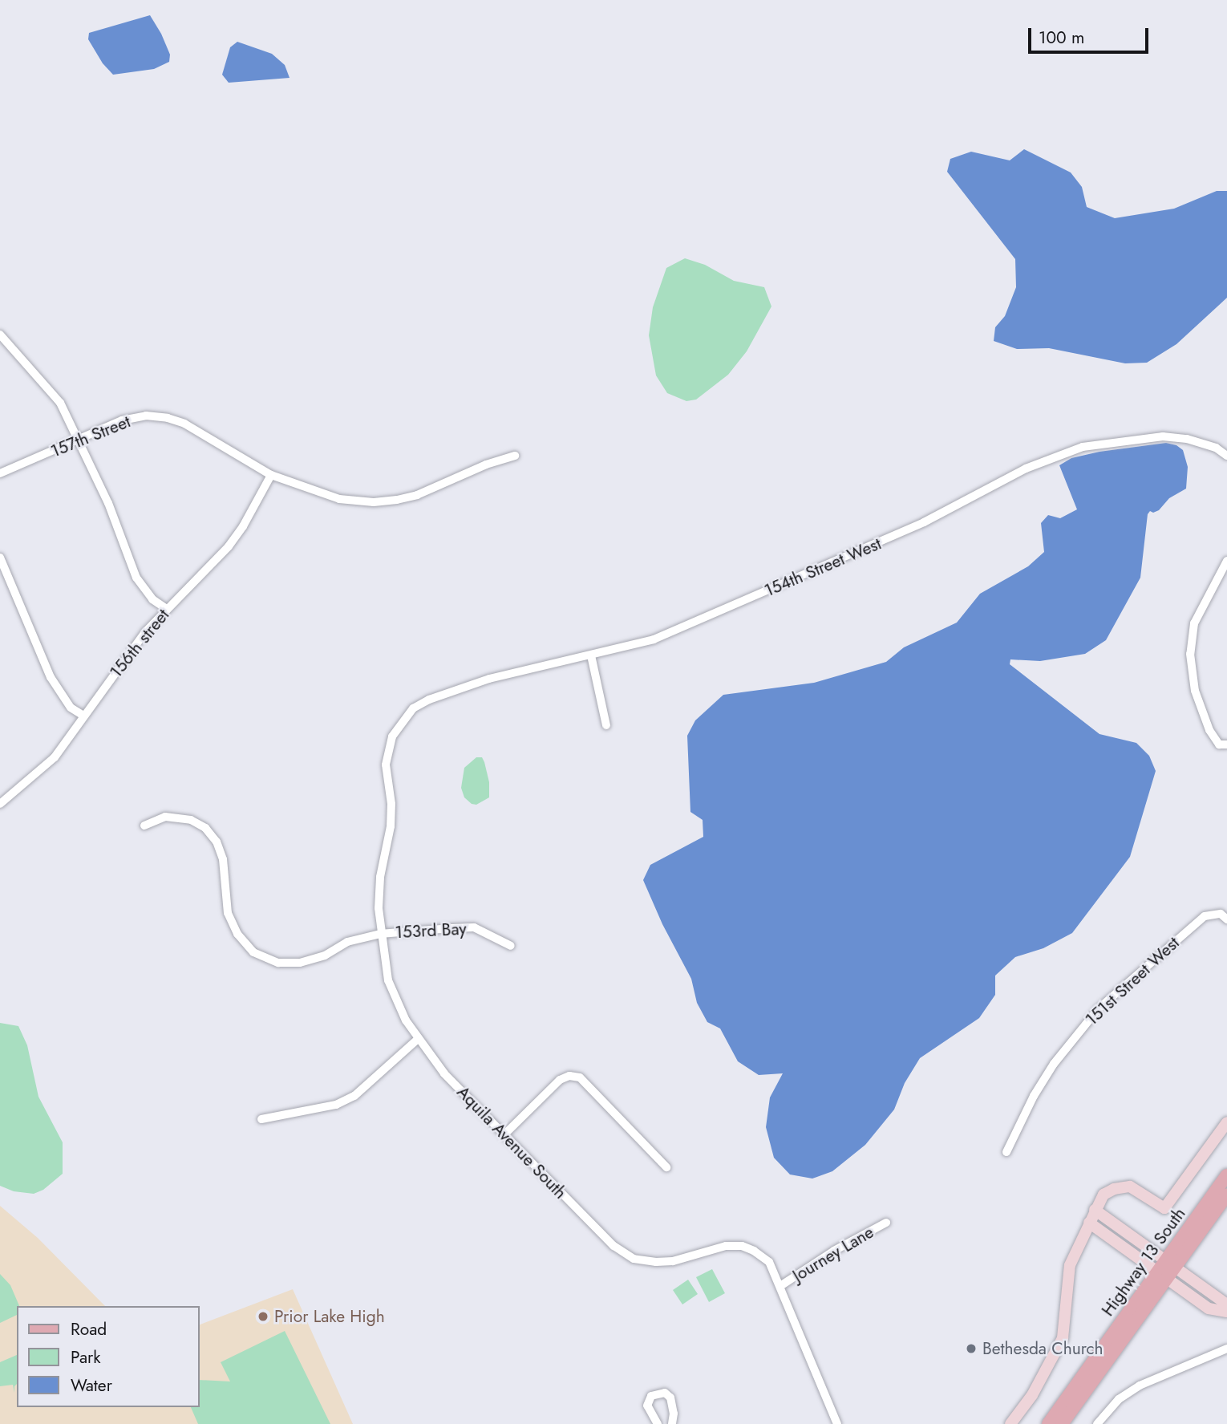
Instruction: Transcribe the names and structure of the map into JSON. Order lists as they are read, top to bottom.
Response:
{
  "streets": {
    "main road": ["Highway 13 South"],
    "street": [
      "157th Street",
      "154th Street West",
      "156th street",
      "153rd Bay",
      "151st Street West",
      "Aquila Avenue South",
      "Journey Lane"
    ]
  },
  "crossings": [
    ["157th Street", "156th street"],
    ["154th Street West", "Aquila Avenue South"],
    ["153rd Bay", "Aquila Avenue South"],
    ["Aquila Avenue South", "Journey Lane"]
  ],
  "places": ["Prior Lake High", "Bethesda Church"],
  "legend": ["Road", "Park", "Water"],
  "scale_bar": "100 m"
}
